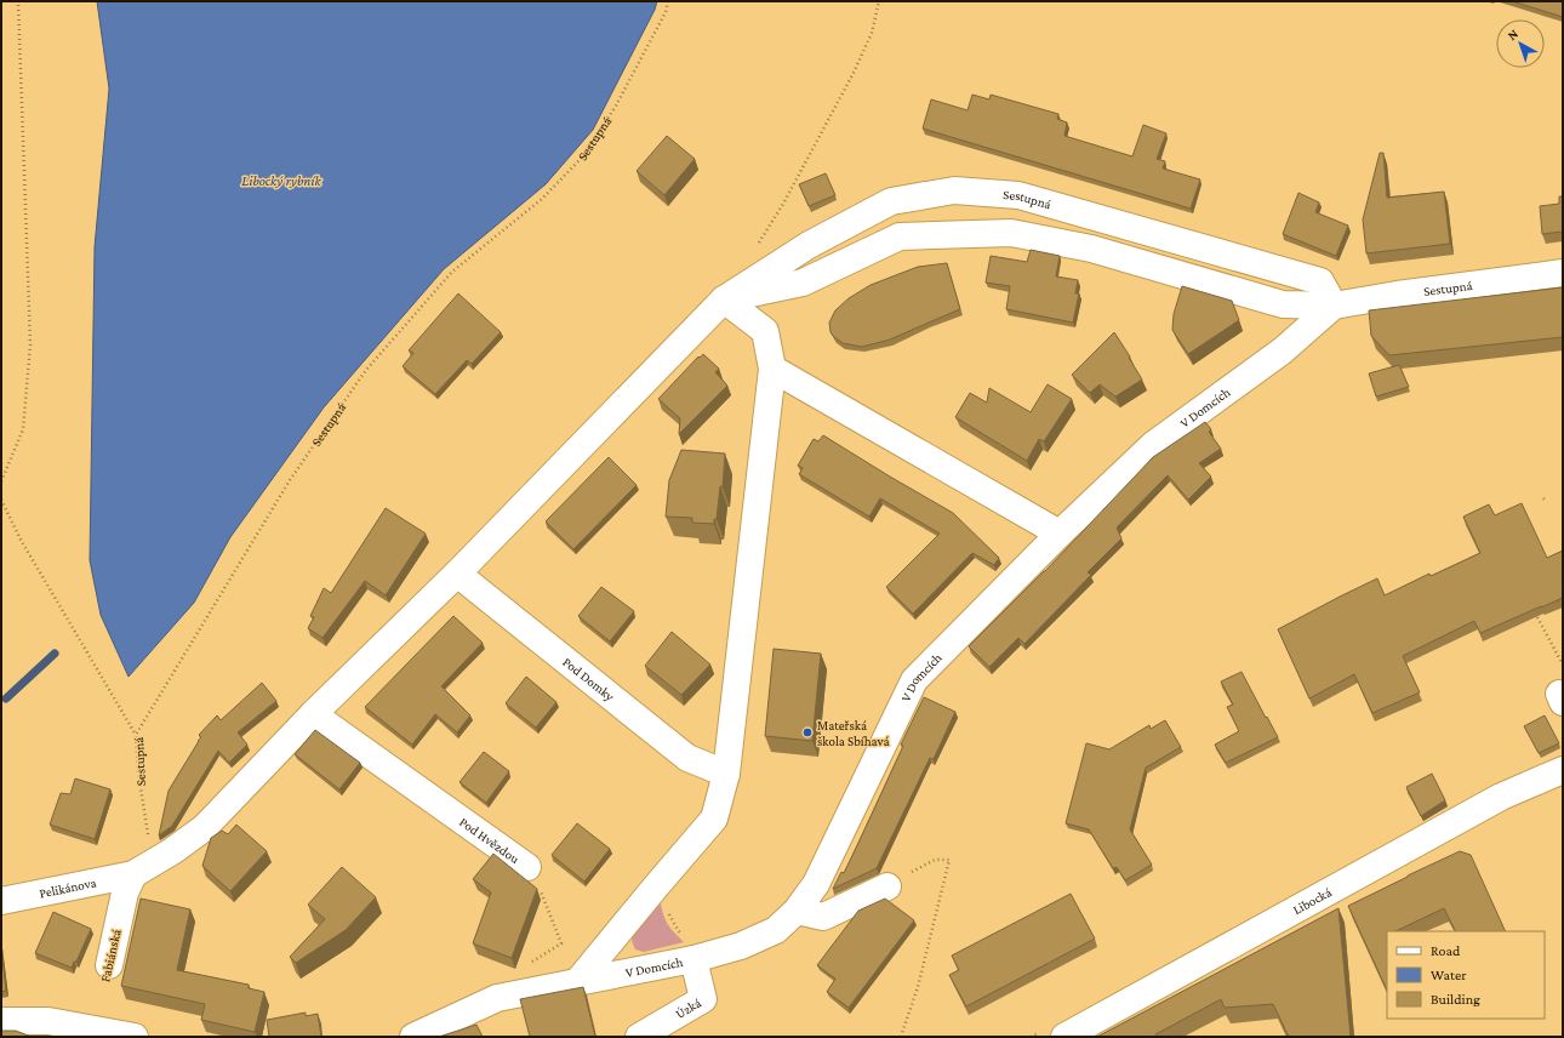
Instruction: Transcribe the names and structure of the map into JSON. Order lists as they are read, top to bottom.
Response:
{
  "streets": {
    "street": [
      "Sestupná",
      "V Domcích",
      "Pod Domky",
      "Pod Hvězdou",
      "Pelikánova",
      "Libocká",
      "Fabiánská",
      "Úzká"
    ]
  },
  "crossings": [
    ["Sestupná", "V Domcích"],
    ["Sestupná", "Pod Domky"],
    ["Sestupná", "Pod Hvězdou"],
    ["Sestupná", "Pelikánova"],
    ["Sestupná", "Fabiánská"],
    ["V Domcích", "Úzká"],
    ["Pelikánova", "Fabiánská"]
  ],
  "water": ["Libocký rybník"],
  "places": ["Mateřská škola Sbíhavá"],
  "legend": ["Road", "Water", "Building"],
  "north": "top left"
}
